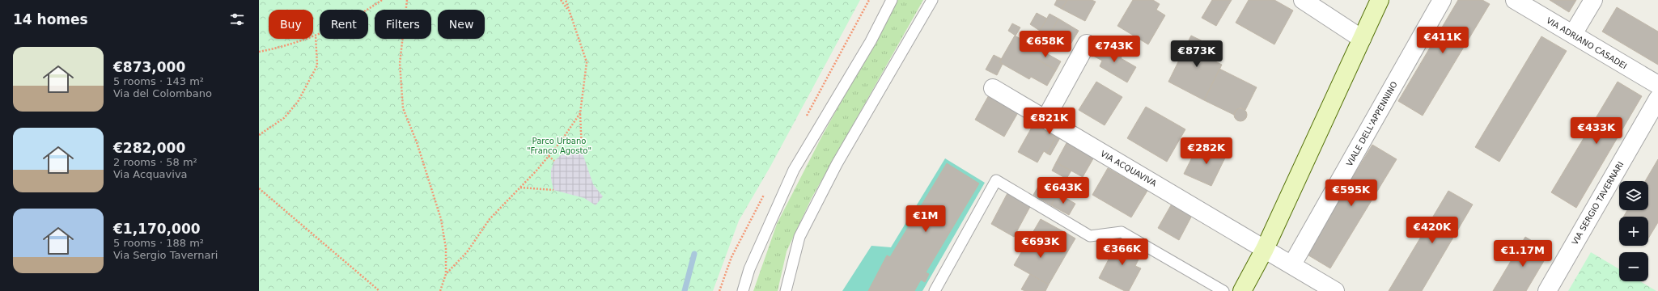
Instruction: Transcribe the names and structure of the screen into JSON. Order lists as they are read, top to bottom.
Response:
{
  "streets": {
    "street": [
      "VIA ADRIANO CASADEI",
      "VIALE DELL'APPENNINO",
      "VIA ACQUAVIVA",
      "VIA SERGIO TAVERNARI"
    ]
  },
  "crossings": [
    ["VIALE DELL'APPENNINO", "VIA ACQUAVIVA"]
  ],
  "parks": ["Parco Urbano \"Franco Agosto\""],
  "page": {
    "heading": "14 homes",
    "chip": [
      "Buy",
      "Rent",
      "Filters",
      "New"
    ],
    "price": [
      "€411K",
      "€658K",
      "€743K",
      "€873K",
      "€821K",
      "€433K",
      "€282K",
      "€643K",
      "€595K",
      "€1M",
      "€420K",
      "€693K",
      "€366K",
      "€1.17M"
    ],
    "list": [
      {
        "name": "€873,000",
        "note": "5 rooms · 143 m² · Via del Colombano"
      },
      {
        "name": "€282,000",
        "note": "2 rooms · 58 m² · Via Acquaviva"
      },
      {
        "name": "€1,170,000",
        "note": "5 rooms · 188 m² · Via Sergio Tavernari"
      }
    ],
    "map_buttons": ["+", "−"]
  }
}
